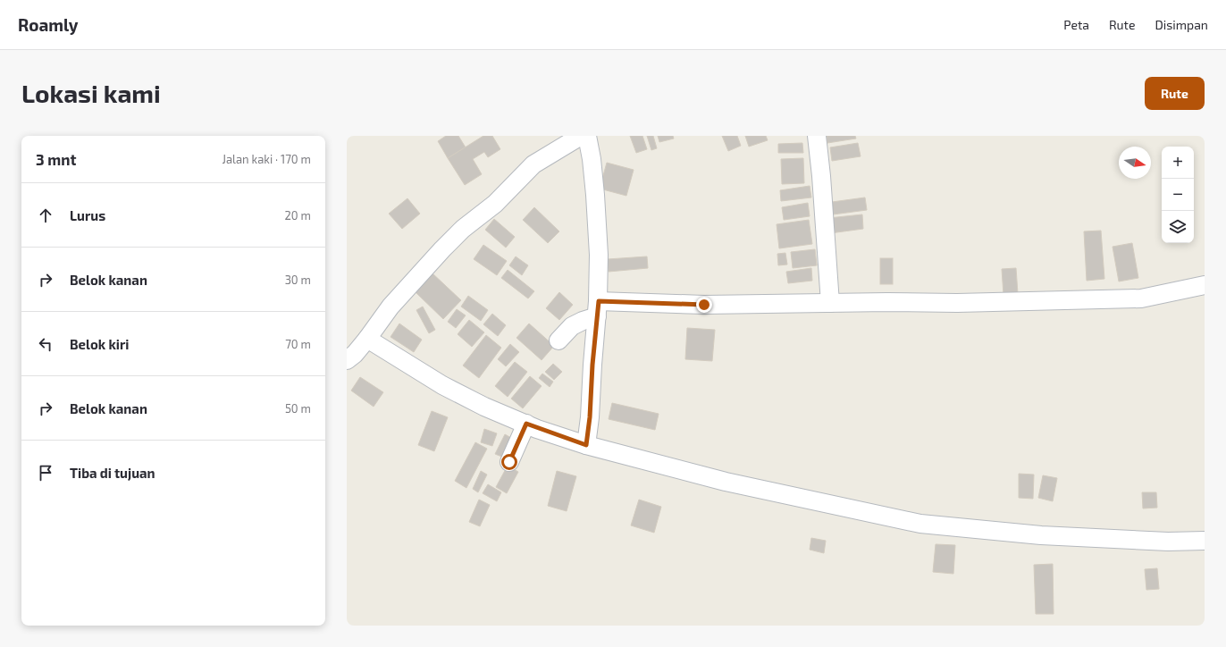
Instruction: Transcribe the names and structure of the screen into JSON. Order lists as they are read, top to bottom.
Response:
{
  "north": "right",
  "page": {
    "header": "Roamly",
    "nav": ["Peta", "Rute", "Disimpan"],
    "buttons": "Rute",
    "title": "Lokasi kami",
    "heading": ["3 mnt", "Jalan kaki · 170 m"],
    "map_buttons": ["+", "−"],
    "list": [
      ["Lurus", "20 m"],
      ["Belok kanan", "30 m"],
      ["Belok kiri", "70 m"],
      ["Belok kanan", "50 m"],
      "Tiba di tujuan"
    ]
  }
}
